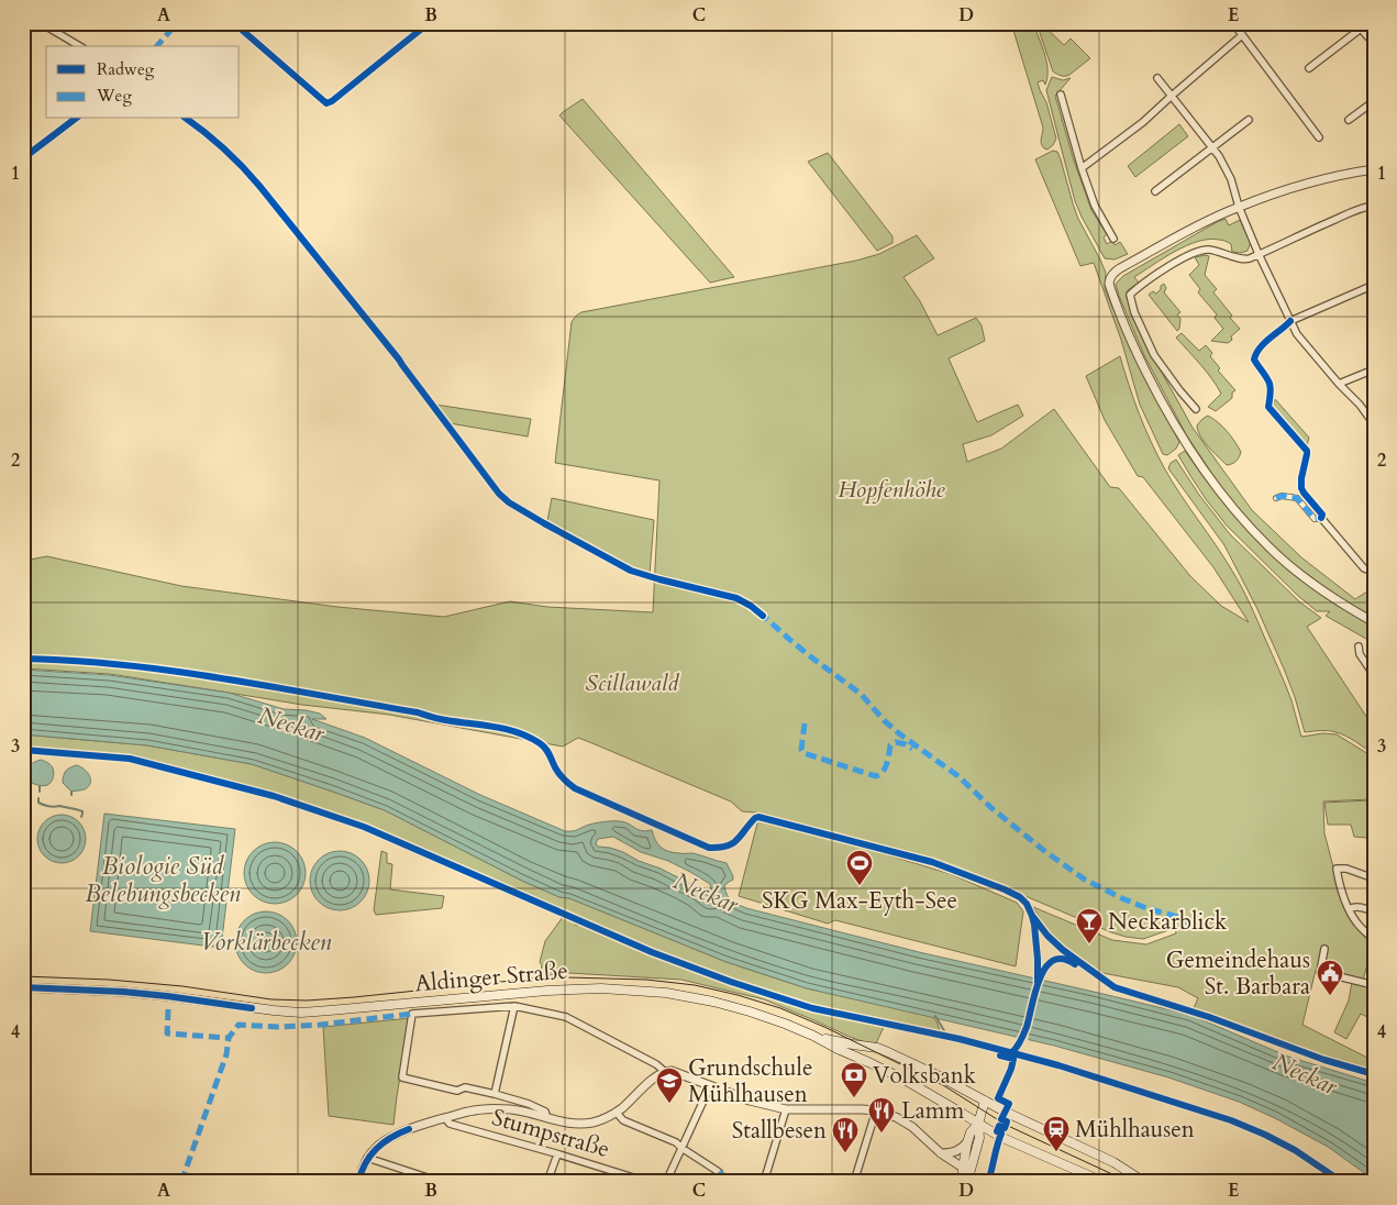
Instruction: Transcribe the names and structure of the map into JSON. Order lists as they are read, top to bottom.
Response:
{
  "streets": {
    "main road": ["Aldinger Straße"],
    "street": ["Stumpstraße"]
  },
  "water": ["Neckar", "Biologie Süd Belebungsbecken", "Vorklärbecken"],
  "parks": ["Hopfenhöhe", "Scillawald"],
  "places": {
    "sports": ["SKG Max-Eyth-See"],
    "bar": ["Neckarblick"],
    "public building": ["Gemeindehaus St. Barbara"],
    "bank": ["Volksbank"],
    "school or university": ["Grundschule Mühlhausen"],
    "restaurant": ["Lamm", "Stallbesen"],
    "station": ["Mühlhausen"]
  },
  "legend": ["Radweg", "Weg"],
  "grid": {
    "columns": [
      "A",
      "B",
      "C",
      "D",
      "E"
    ],
    "rows": [
      "1",
      "2",
      "3",
      "4"
    ]
  }
}
